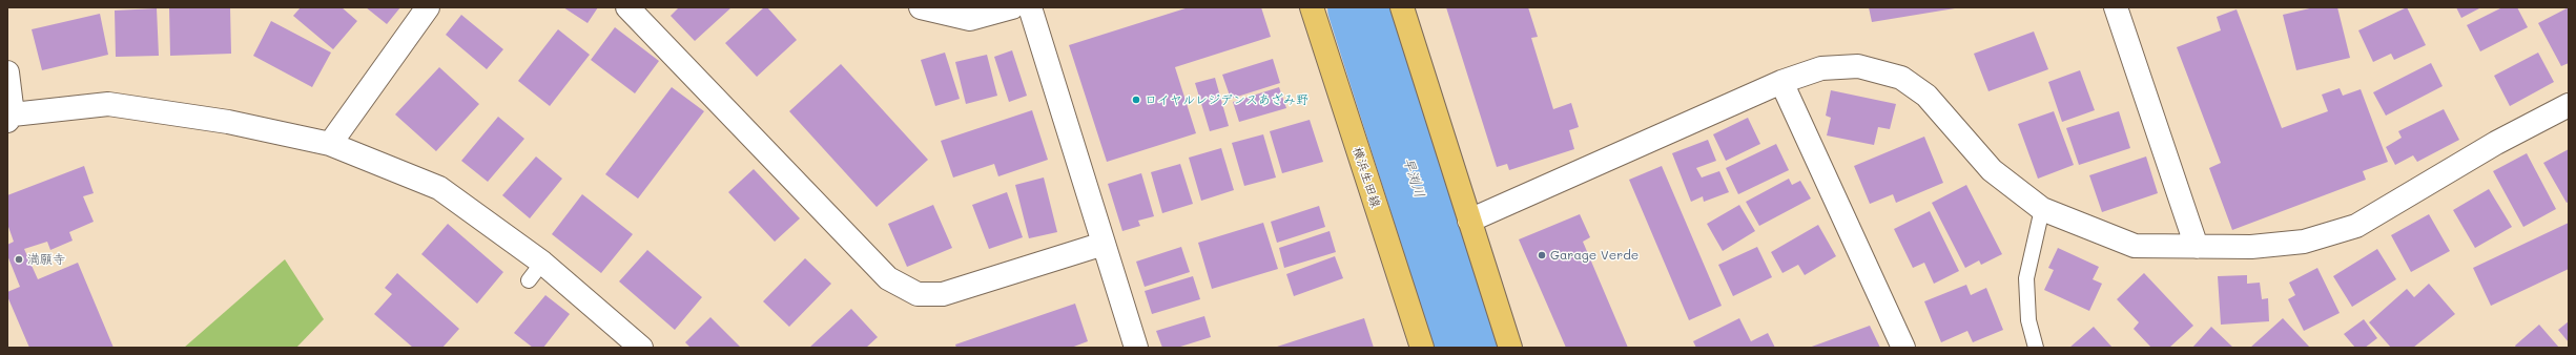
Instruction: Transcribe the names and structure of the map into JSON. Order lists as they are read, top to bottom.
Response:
{
  "streets": {
    "main road": ["横浜生田線"]
  },
  "water": ["早渕川"],
  "places": ["ロイヤルレジデンスあざみ野", "Garage Verde", "満願寺"]
}
